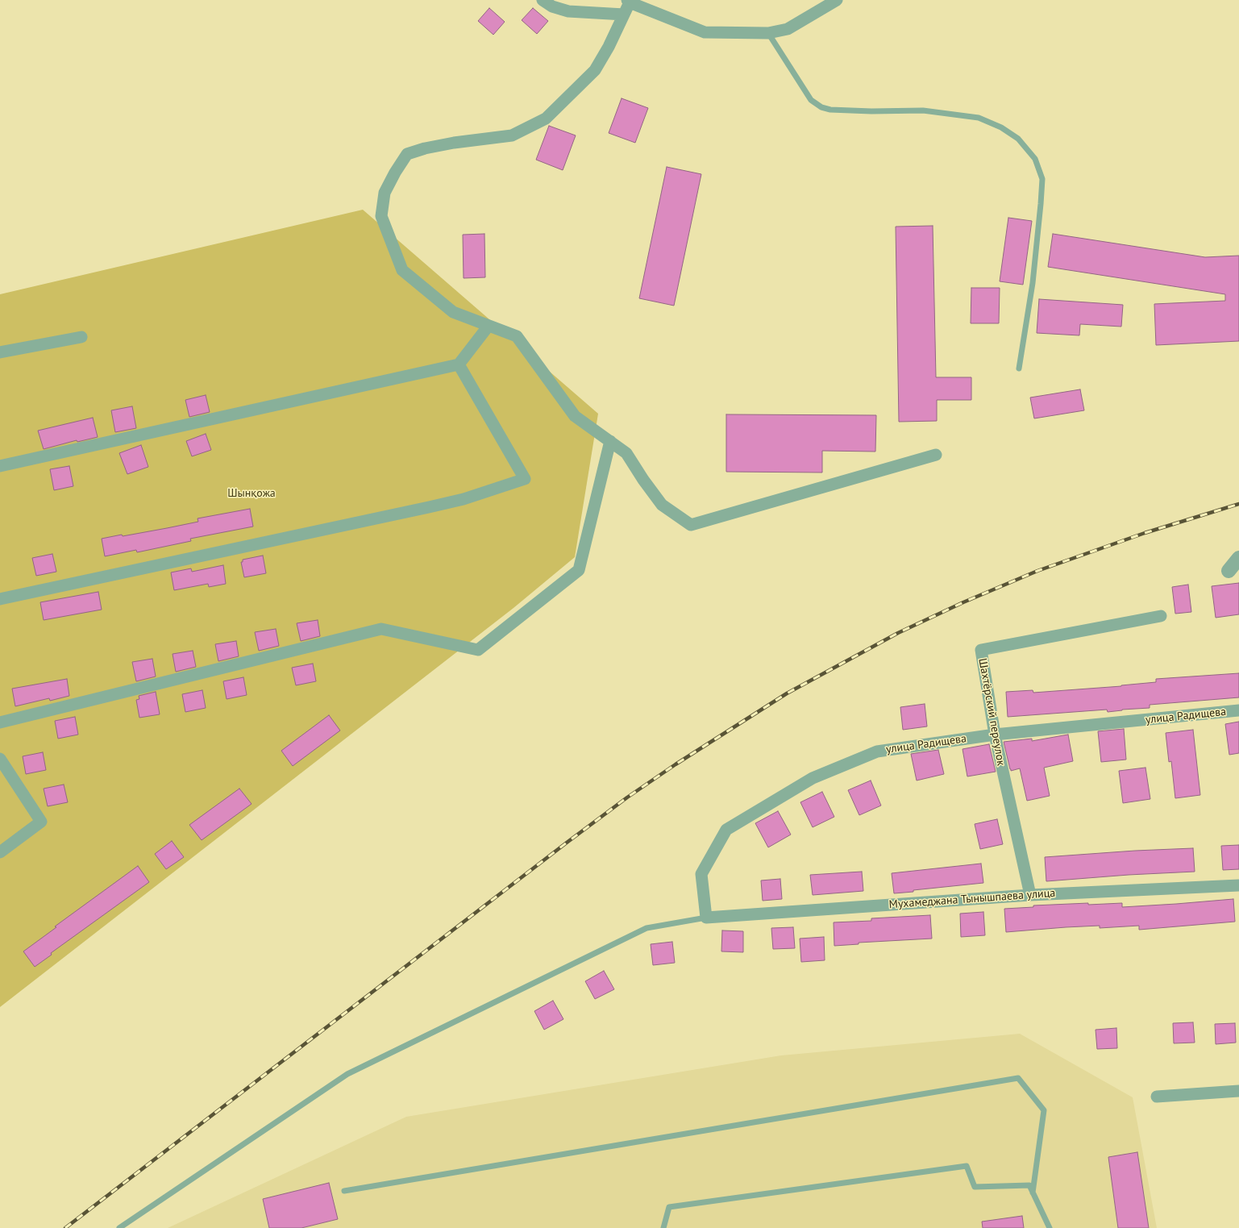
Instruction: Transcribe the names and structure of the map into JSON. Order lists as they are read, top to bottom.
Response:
{
  "streets": {
    "street": ["Шахтёрский переулок", "улица Радищева", "Мухамеджана Тынышпаева улица"]
  },
  "crossings": [
    ["Шахтёрский переулок", "улица Радищева"],
    ["Шахтёрский переулок", "Мухамеджана Тынышпаева улица"],
    ["улица Радищева", "Мухамеджана Тынышпаева улица"]
  ],
  "parks": ["Шынқожа"]
}
